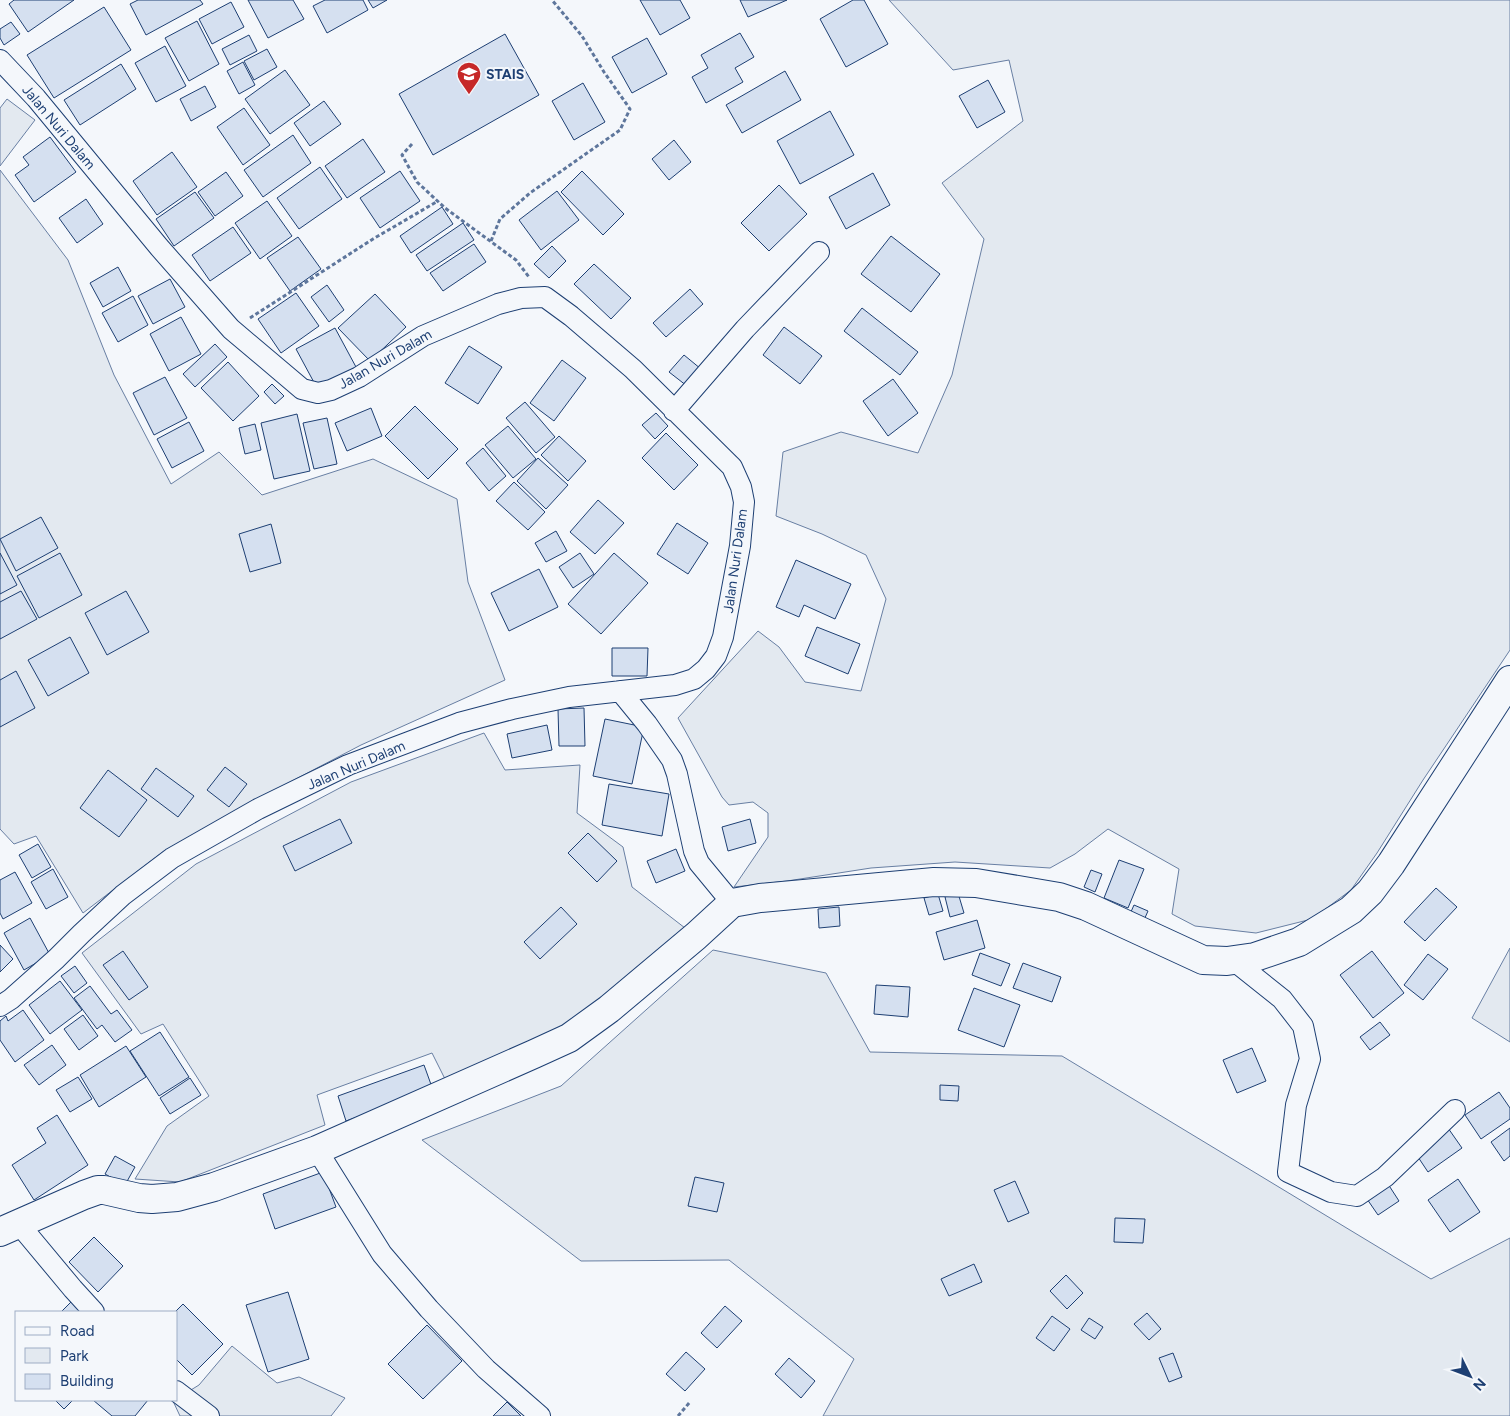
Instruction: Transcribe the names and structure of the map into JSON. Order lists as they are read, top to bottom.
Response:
{
  "streets": {
    "street": ["Jalan Nuri Dalam"]
  },
  "places": {
    "school or university": ["STAIS"]
  },
  "legend": ["Road", "Park", "Building"],
  "north": "bottom right"
}
